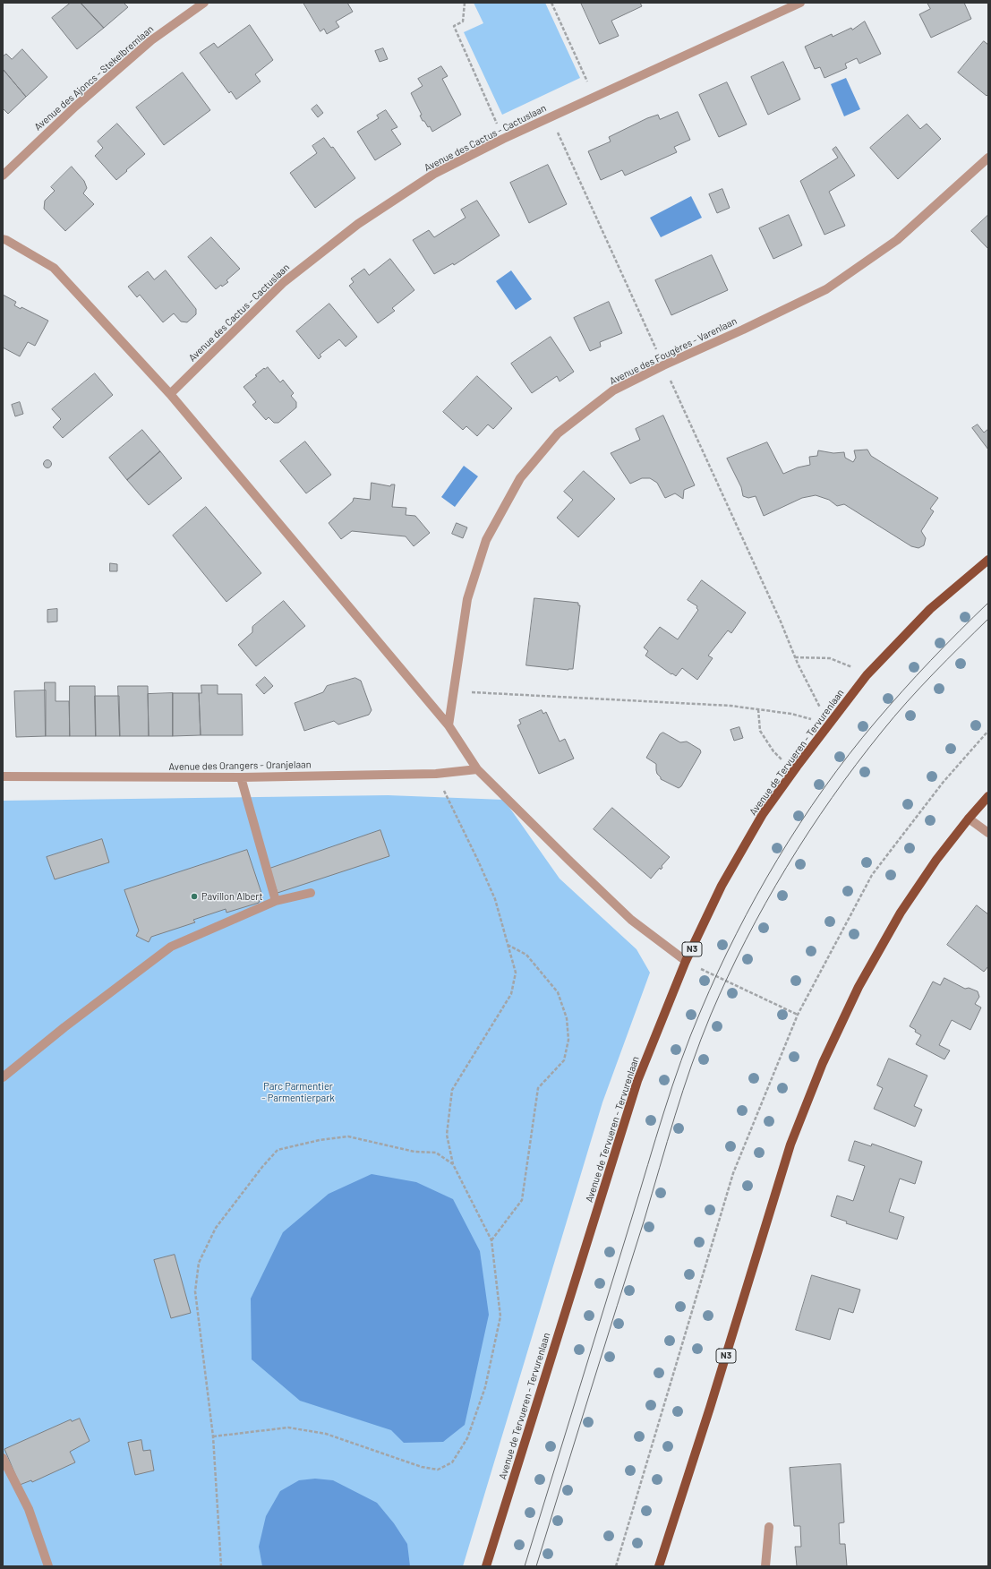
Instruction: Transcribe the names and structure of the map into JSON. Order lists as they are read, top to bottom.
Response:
{
  "streets": {
    "main road": ["Avenue de Tervueren - Tervurenlaan", "N3"],
    "street": [
      "Avenue des Ajoncs - Stekelbremlaan",
      "Avenue des Cactus - Cactuslaan",
      "Avenue des Fougères - Varenlaan",
      "Avenue des Orangers - Oranjelaan"
    ]
  },
  "parks": ["Parc Parmentier - Parmentierpark"],
  "places": ["Pavillon Albert"]
}
